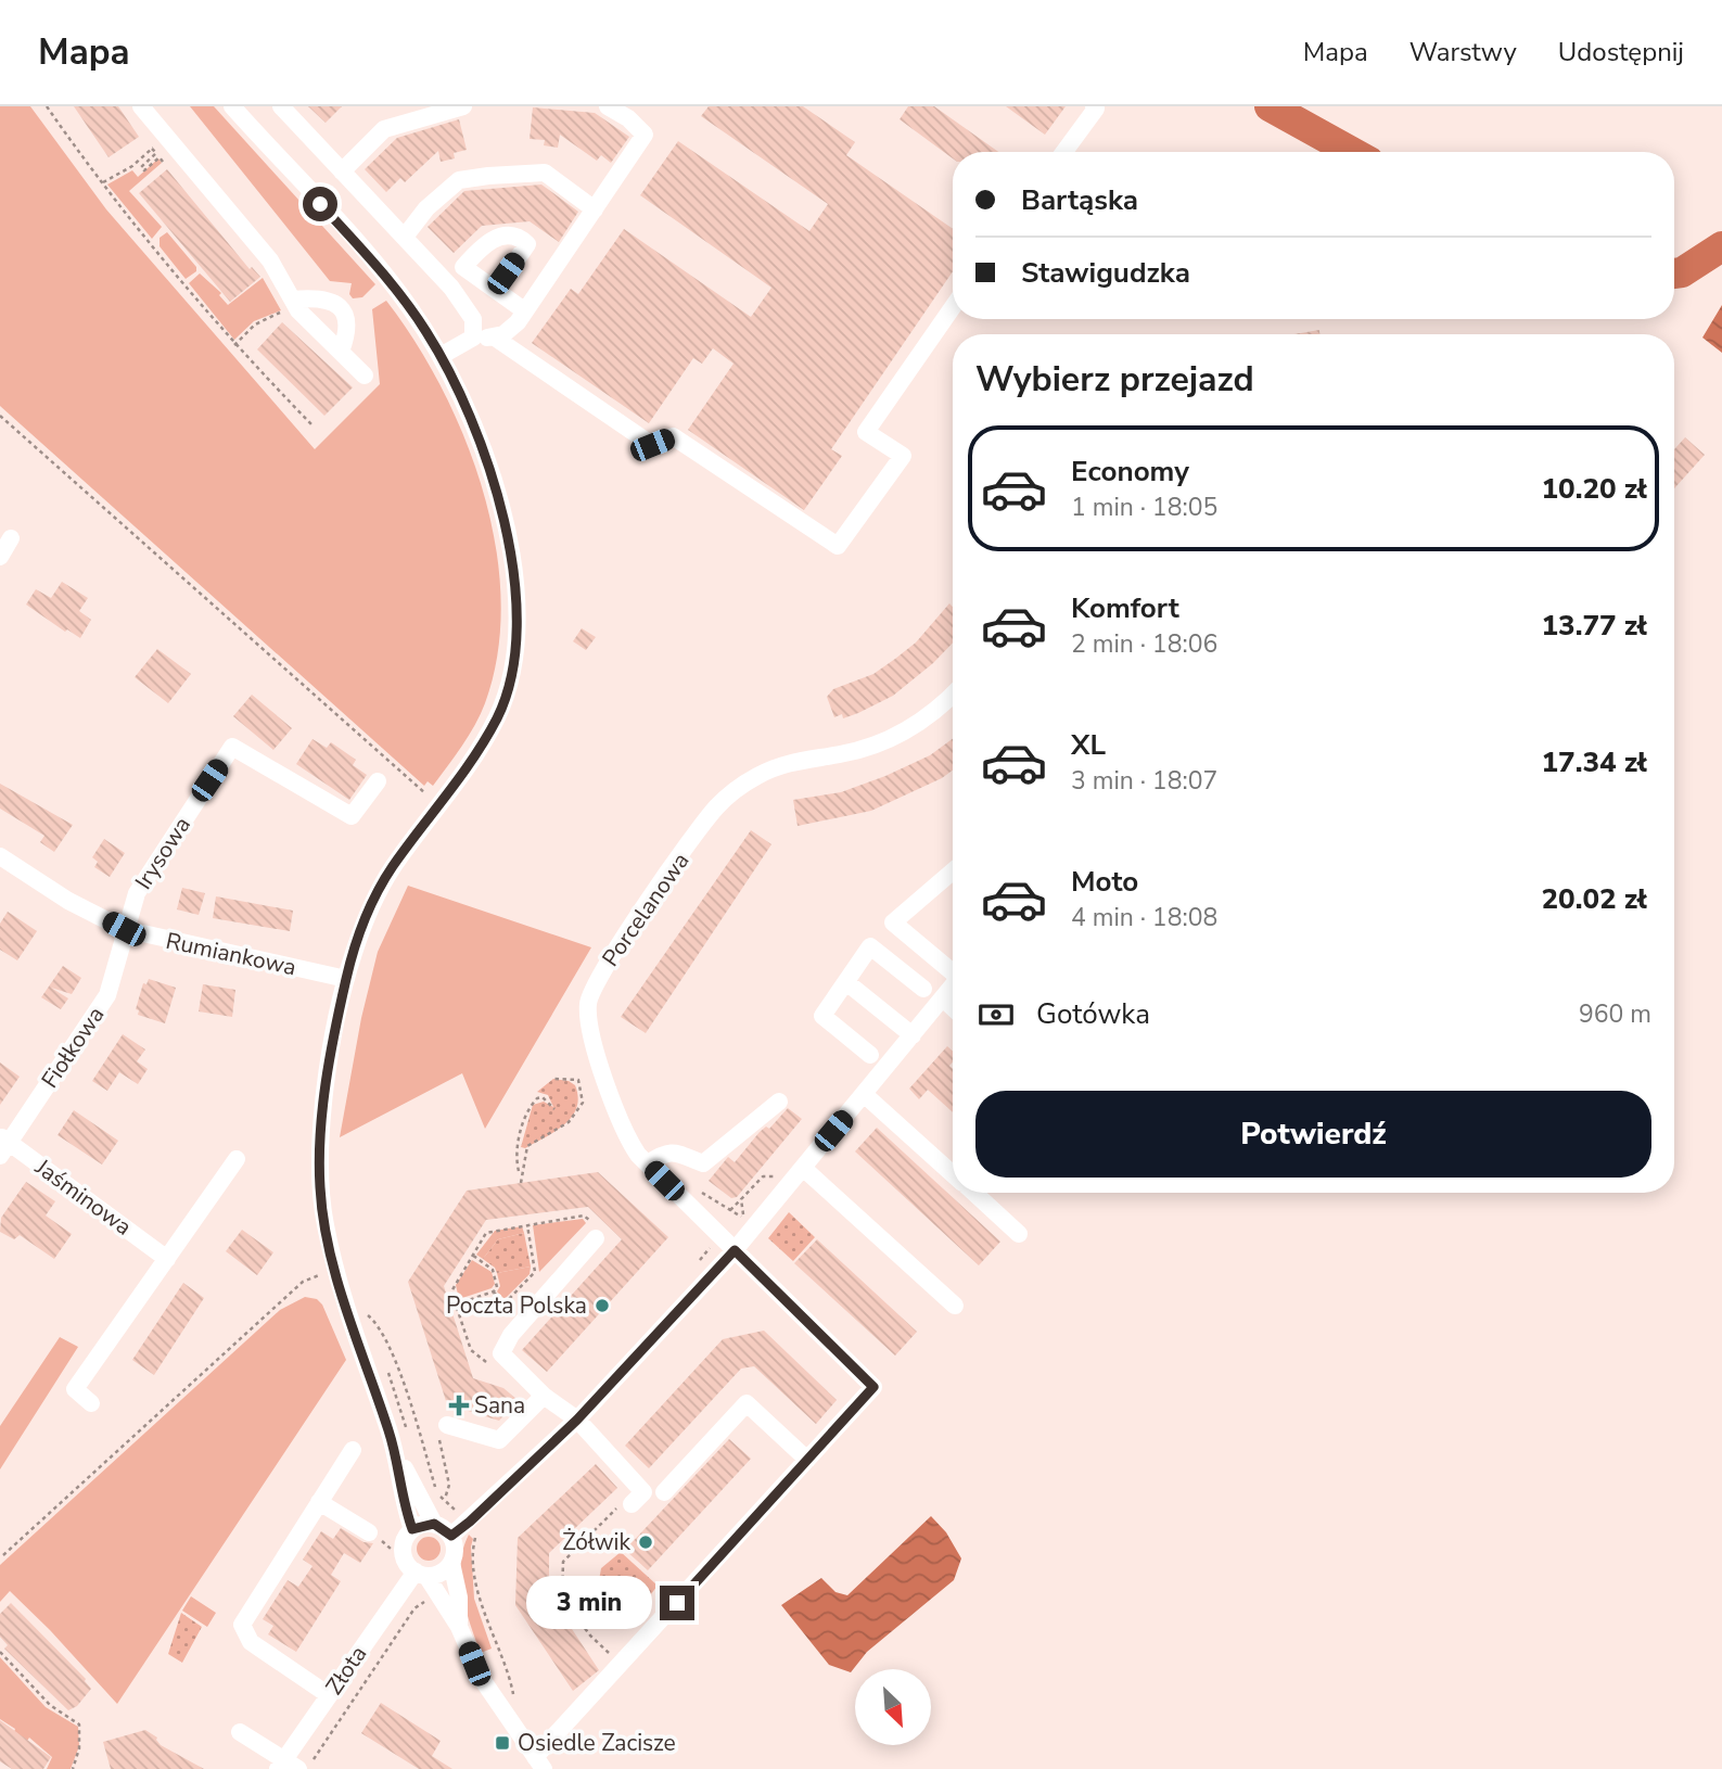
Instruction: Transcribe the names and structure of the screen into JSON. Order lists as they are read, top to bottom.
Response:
{
  "streets": {
    "street": [
      "Irysowa",
      "Porcelanowa",
      "Rumiankowa",
      "Fiołkowa",
      "Jaśminowa",
      "Złota"
    ]
  },
  "crossings": [
    ["Irysowa", "Rumiankowa"],
    ["Irysowa", "Fiołkowa"],
    ["Rumiankowa", "Fiołkowa"],
    ["Fiołkowa", "Jaśminowa"]
  ],
  "places": {
    "other": ["Poczta Polska", "Żółwik"],
    "health": ["Sana"],
    "transit": ["Osiedle Zacisze"]
  },
  "north": "bottom right",
  "page": {
    "header": "Mapa",
    "nav": ["Mapa", "Warstwy", "Udostępnij"],
    "banner": ["Bartąska", "Stawigudzka"],
    "heading": "Wybierz przejazd",
    "list": [
      {
        "name": "Economy",
        "note": "1 min · 18:05",
        "value": "10.20 zł"
      },
      {
        "name": "Komfort",
        "note": "2 min · 18:06",
        "value": "13.77 zł"
      },
      {
        "name": "XL",
        "note": "3 min · 18:07",
        "value": "17.34 zł"
      },
      {
        "name": "Moto",
        "note": "4 min · 18:08",
        "value": "20.02 zł"
      }
    ],
    "pay": ["Gotówka", "960 m"],
    "buttons": "Potwierdź",
    "bubble": "3 min"
  }
}
